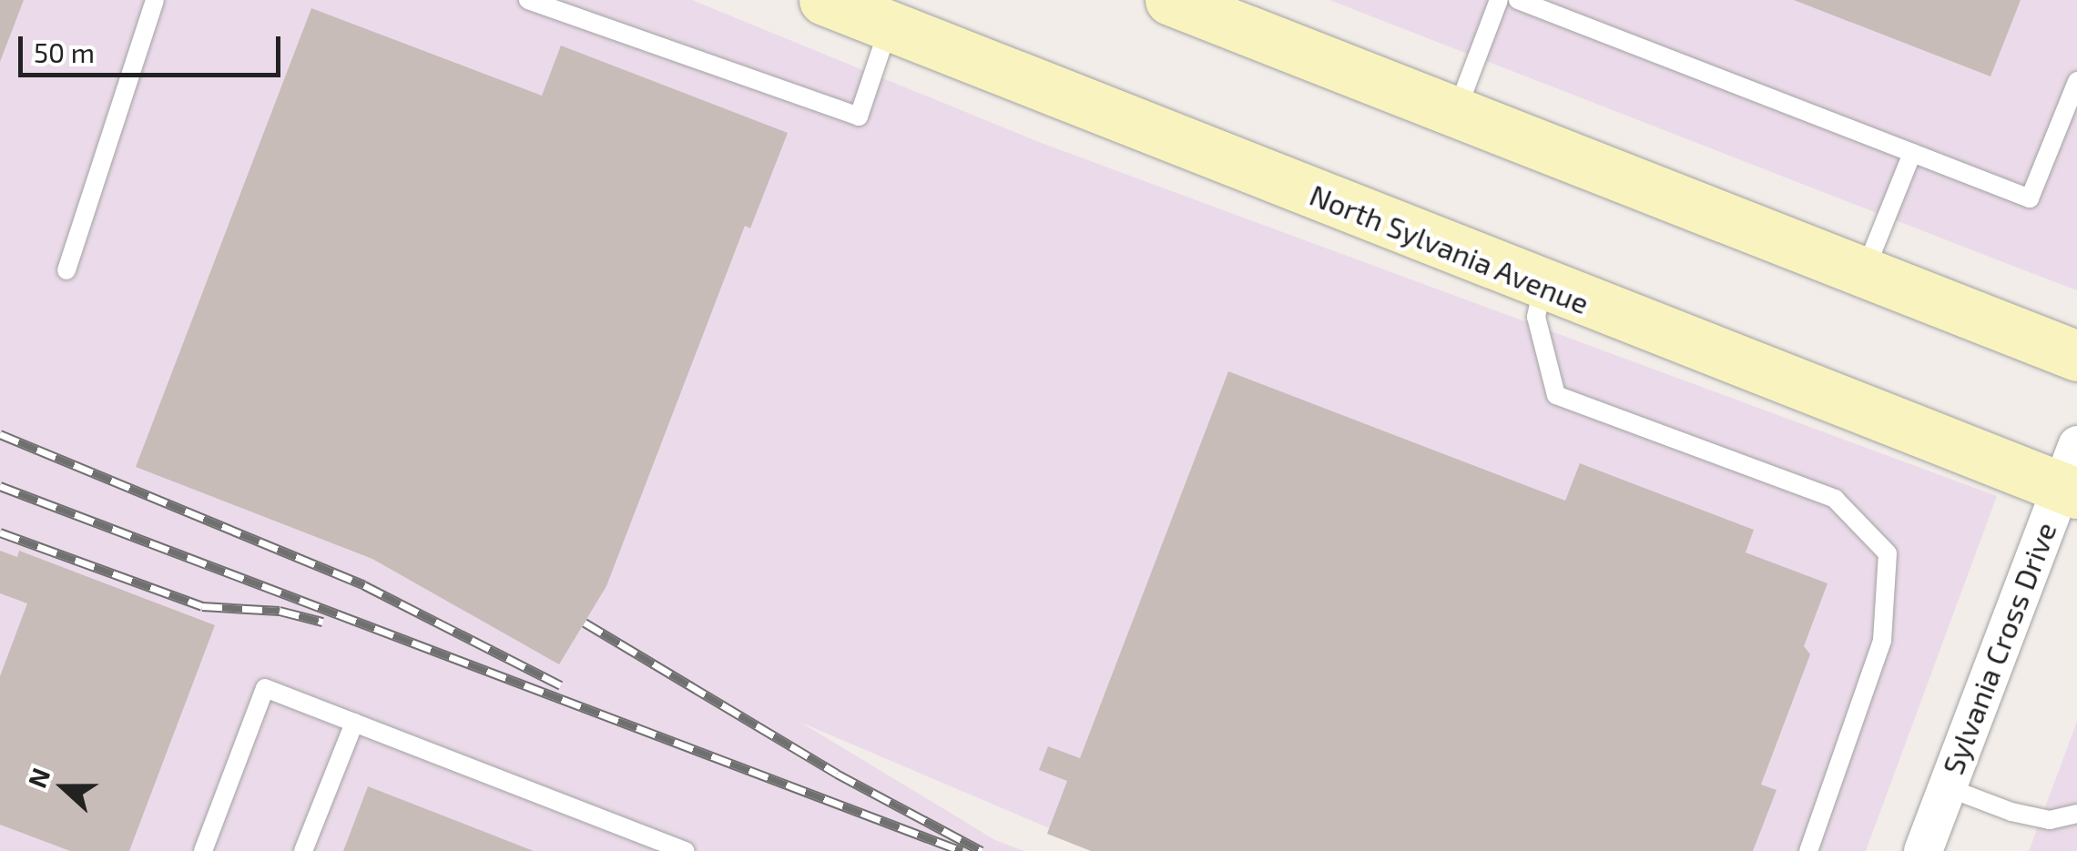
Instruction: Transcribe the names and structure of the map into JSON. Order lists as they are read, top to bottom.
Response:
{
  "streets": {
    "main road": ["North Sylvania Avenue"],
    "street": ["Sylvania Cross Drive"]
  },
  "crossings": [
    ["North Sylvania Avenue", "Sylvania Cross Drive"]
  ],
  "scale_bar": "50 m",
  "north": "left"
}
